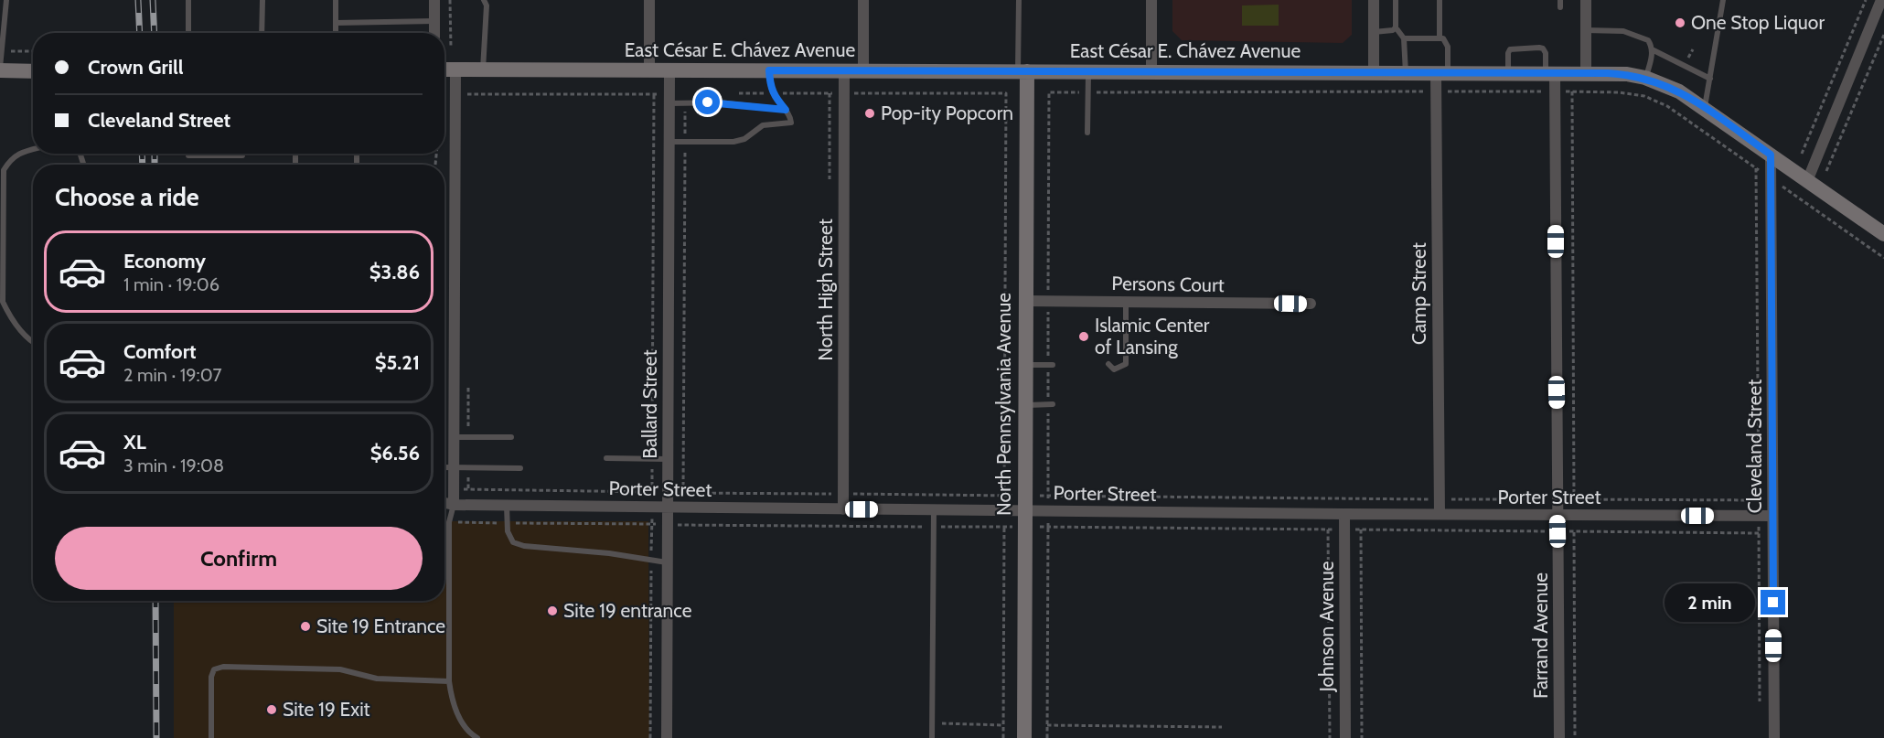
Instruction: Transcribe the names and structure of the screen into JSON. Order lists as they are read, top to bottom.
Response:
{
  "streets": {
    "street": [
      "East César E. Chávez Avenue",
      "Persons Court",
      "North High Street",
      "Camp Street",
      "Ballard Street",
      "North Pennsylvania Avenue",
      "Cleveland Street",
      "Porter Street",
      "Johnson Avenue",
      "Farrand Avenue"
    ]
  },
  "crossings": [
    ["East César E. Chávez Avenue", "North High Street"],
    ["East César E. Chávez Avenue", "Camp Street"],
    ["East César E. Chávez Avenue", "Ballard Street"],
    ["East César E. Chávez Avenue", "North Pennsylvania Avenue"],
    ["East César E. Chávez Avenue", "Cleveland Street"],
    ["East César E. Chávez Avenue", "Farrand Avenue"],
    ["Persons Court", "North Pennsylvania Avenue"],
    ["North High Street", "Porter Street"],
    ["Camp Street", "Porter Street"],
    ["Ballard Street", "Porter Street"],
    ["North Pennsylvania Avenue", "Porter Street"],
    ["Cleveland Street", "Porter Street"],
    ["Porter Street", "Johnson Avenue"],
    ["Porter Street", "Farrand Avenue"]
  ],
  "places": [
    "One Stop Liquor",
    "Pop-ity Popcorn",
    "Islamic Center of Lansing",
    "Site 19 entrance",
    "Site 19 Entrance",
    "Site 19 Exit"
  ],
  "page": {
    "banner": ["Crown Grill", "Cleveland Street"],
    "heading": "Choose a ride",
    "list": [
      {
        "name": "Economy",
        "note": "1 min · 19:06",
        "value": "$3.86"
      },
      {
        "name": "Comfort",
        "note": "2 min · 19:07",
        "value": "$5.21"
      },
      {
        "name": "XL",
        "note": "3 min · 19:08",
        "value": "$6.56"
      }
    ],
    "buttons": "Confirm",
    "bubble": "2 min"
  }
}
